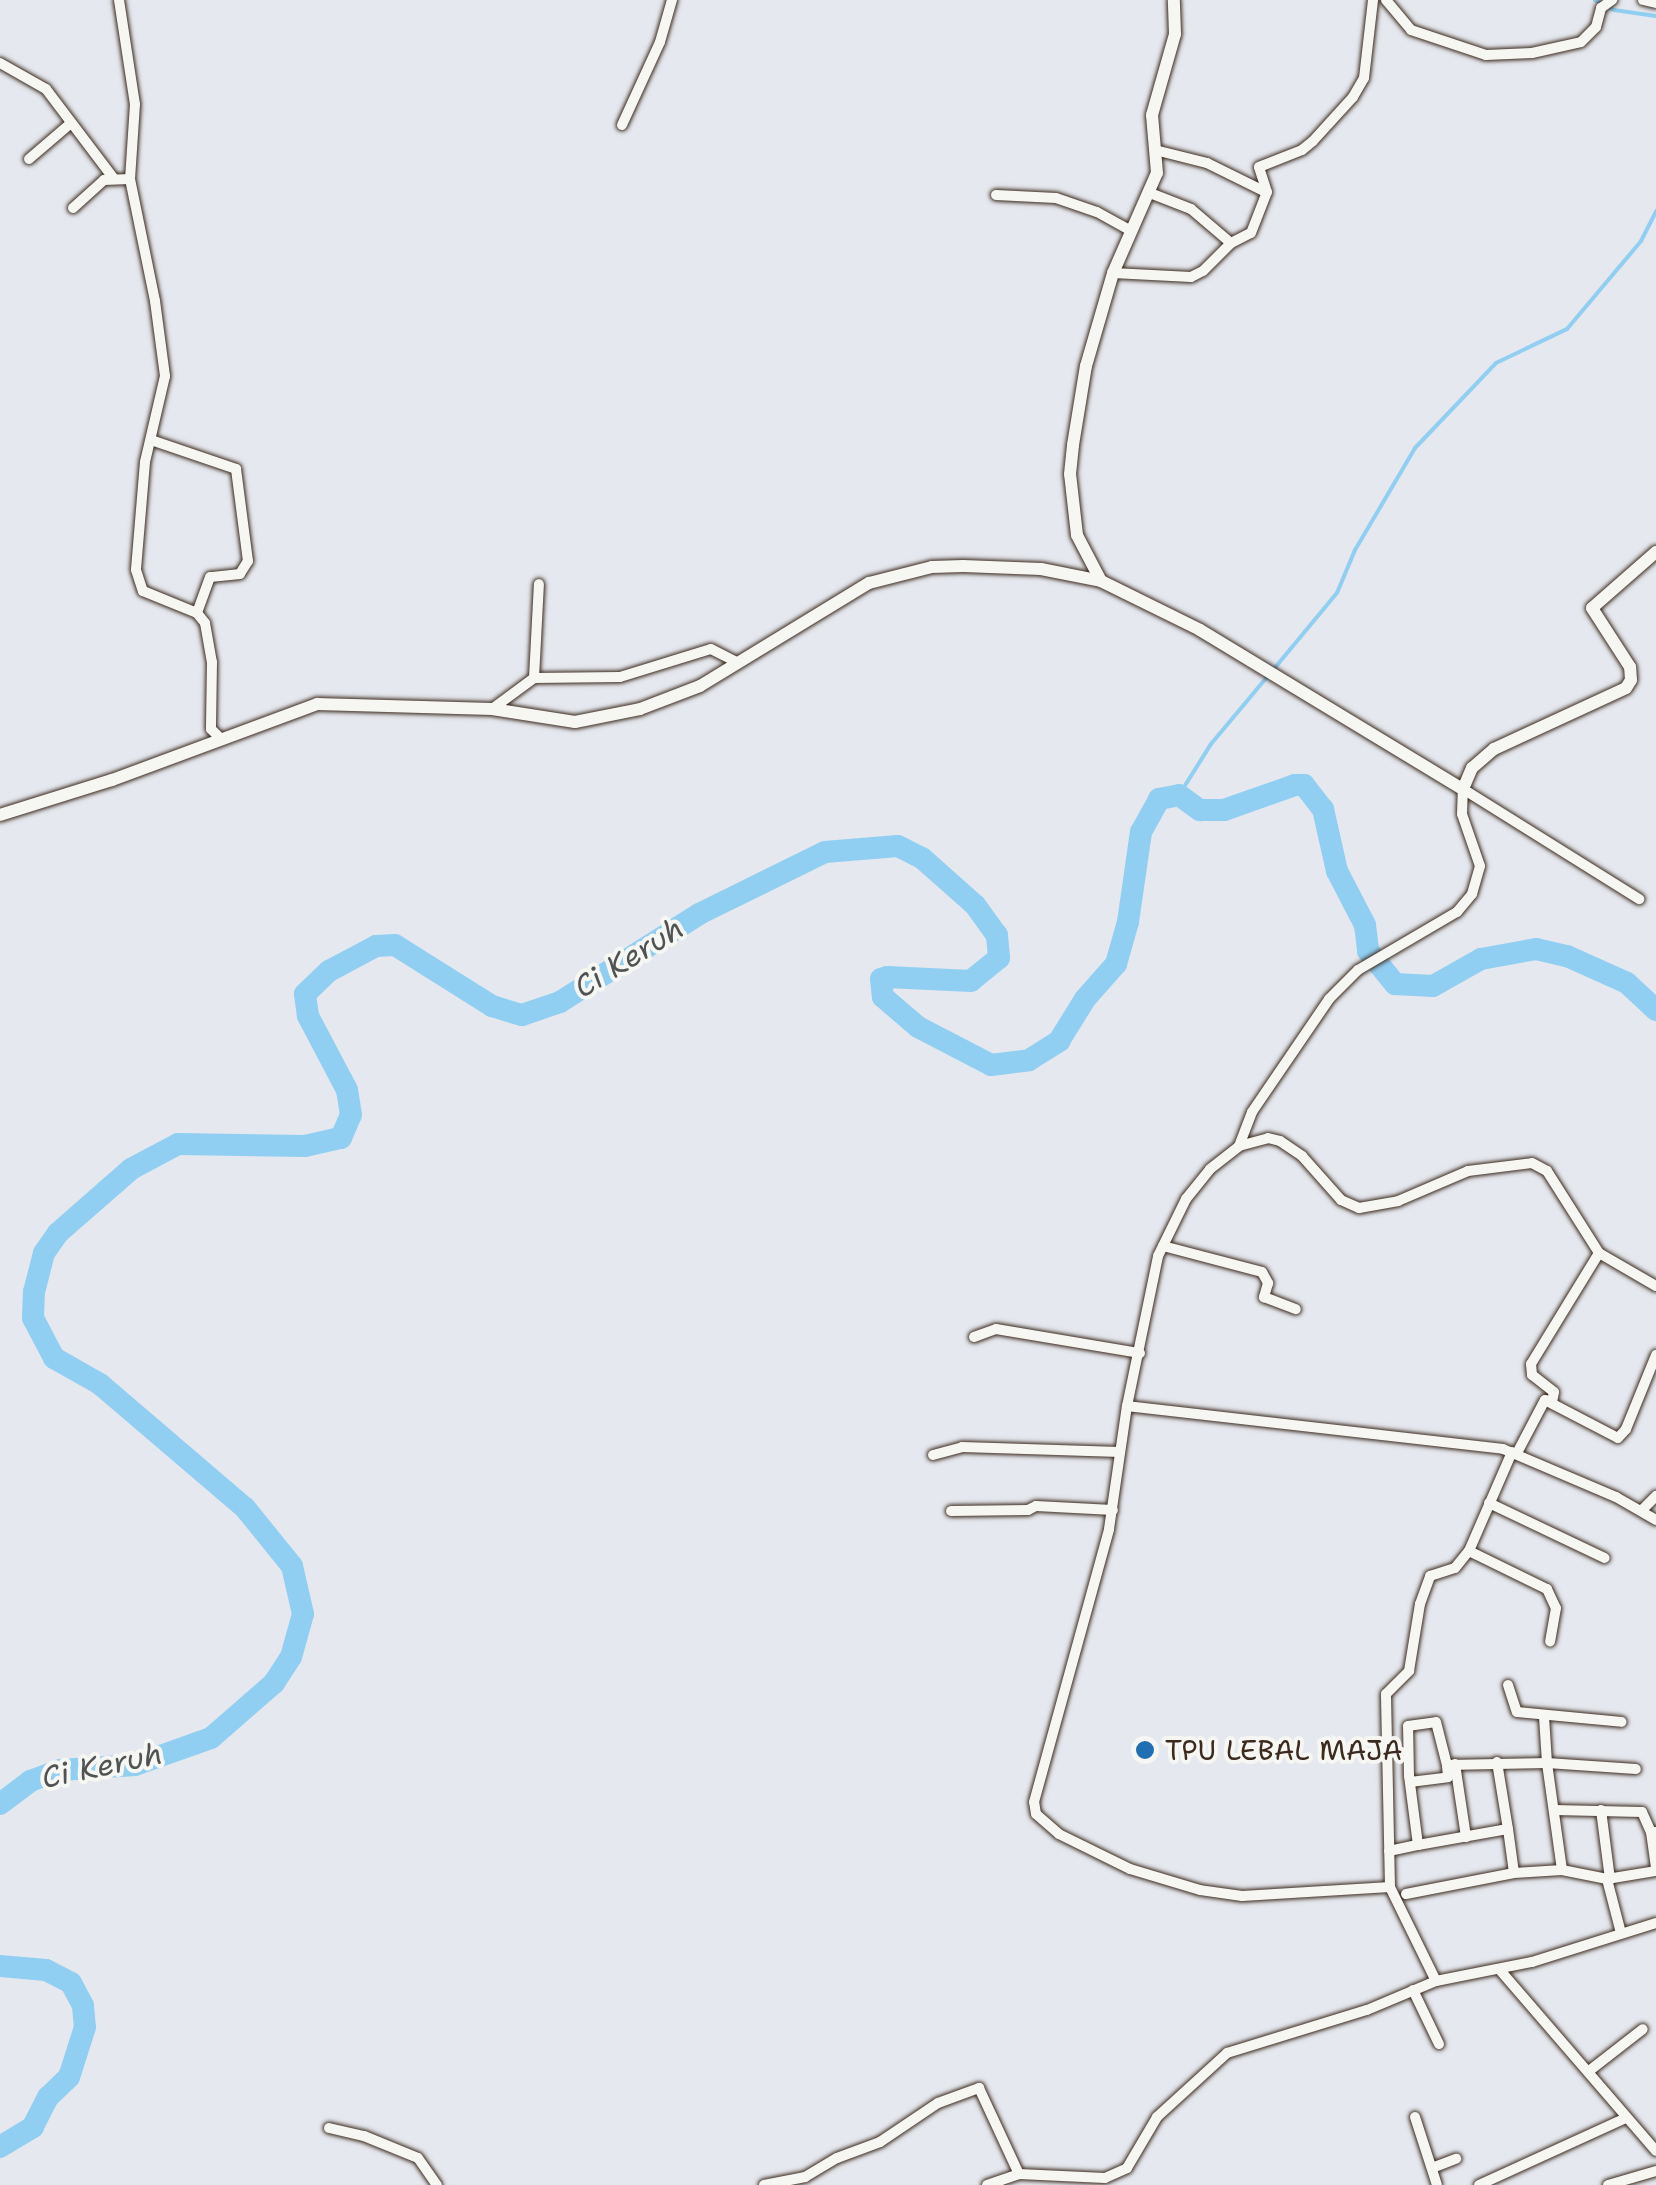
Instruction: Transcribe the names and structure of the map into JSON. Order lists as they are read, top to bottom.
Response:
{
  "water": ["Ci Keruh"],
  "places": ["TPU LEBAL MAJA"]
}
